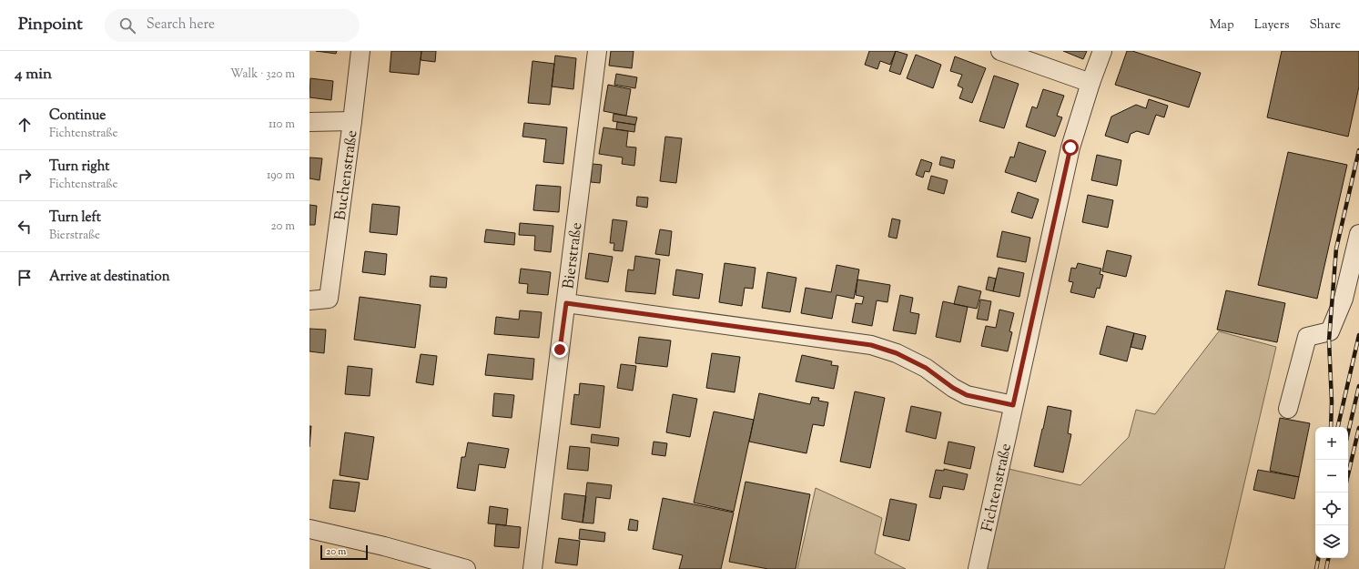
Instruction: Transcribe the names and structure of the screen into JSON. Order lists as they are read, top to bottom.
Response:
{
  "streets": {
    "street": ["Buchenstraße", "Bierstraße", "Fichtenstraße"]
  },
  "scale_bar": "20 m",
  "page": {
    "header": "Pinpoint",
    "search": "Search here",
    "nav": ["Map", "Layers", "Share"],
    "heading": ["4 min", "Walk · 320 m"],
    "list": [
      ["Continue", "Fichtenstraße", "110 m"],
      ["Turn right", "Fichtenstraße", "190 m"],
      ["Turn left", "Bierstraße", "20 m"],
      "Arrive at destination"
    ],
    "map_buttons": ["+", "−"],
    "scale": "20 m"
  }
}
